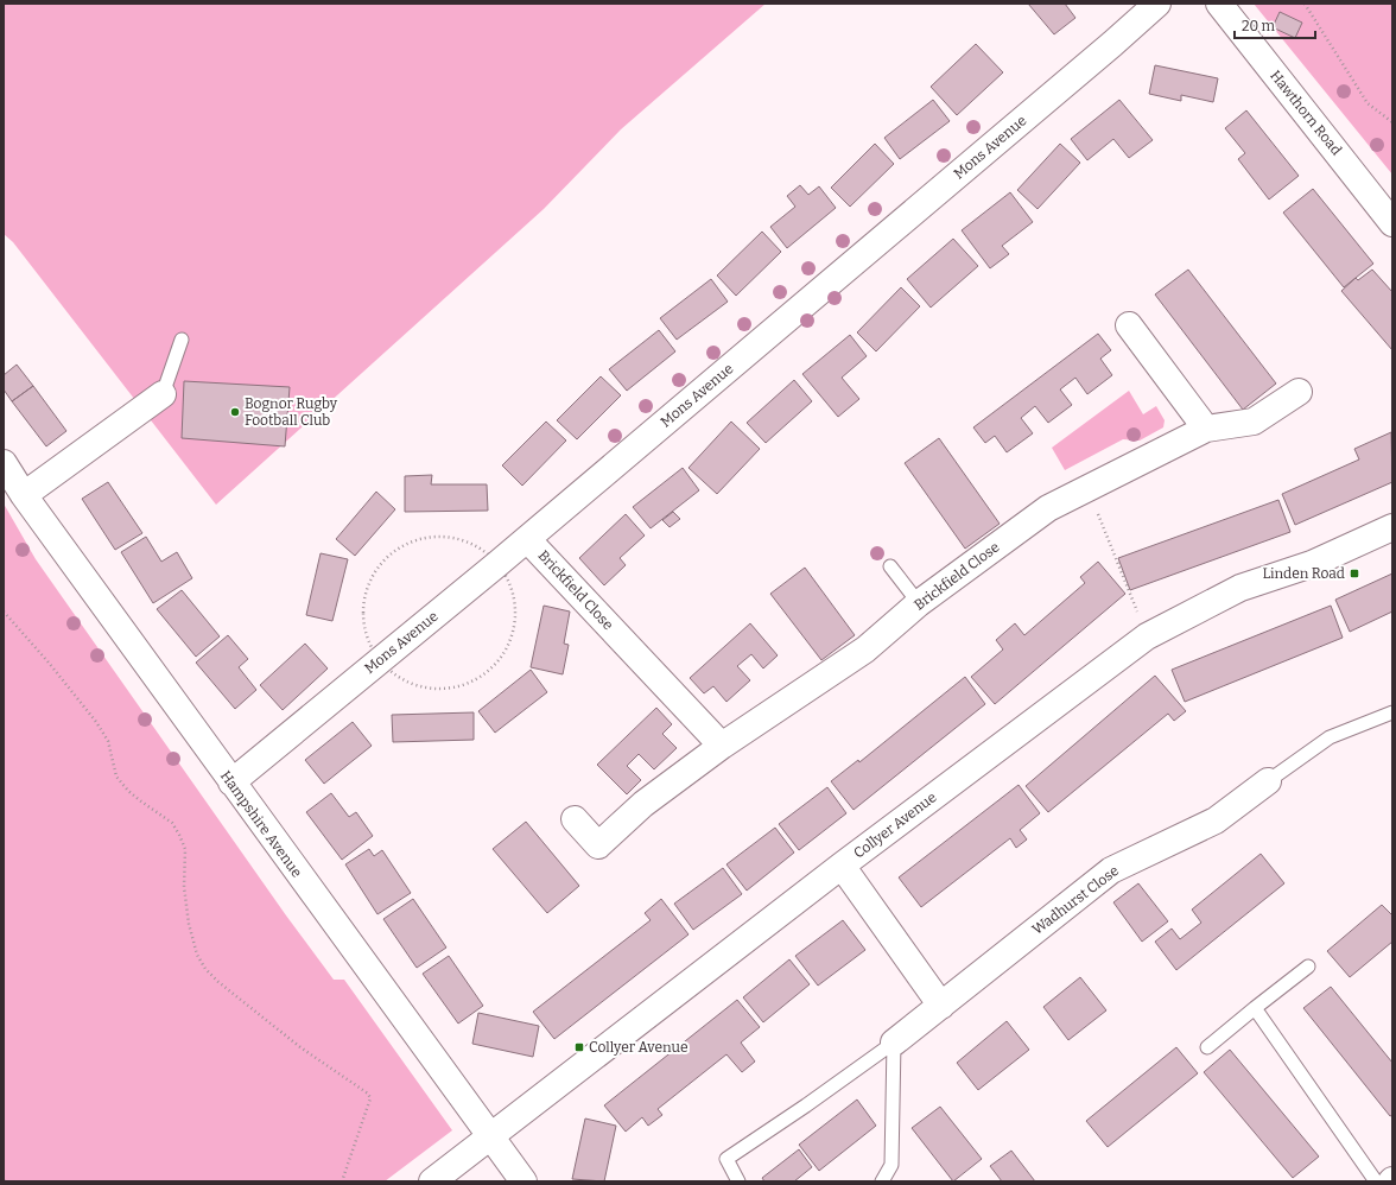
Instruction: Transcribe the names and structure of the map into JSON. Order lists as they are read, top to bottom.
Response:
{
  "streets": {
    "street": [
      "Hawthorn Road",
      "Mons Avenue",
      "Brickfield Close",
      "Hampshire Avenue",
      "Collyer Avenue",
      "Wadhurst Close"
    ]
  },
  "crossings": [
    ["Mons Avenue", "Brickfield Close"],
    ["Mons Avenue", "Hampshire Avenue"],
    ["Hampshire Avenue", "Collyer Avenue"]
  ],
  "places": {
    "other": ["Bognor Rugby Football Club"],
    "transit": ["Linden Road", "Collyer Avenue"]
  },
  "scale_bar": "20 m"
}
